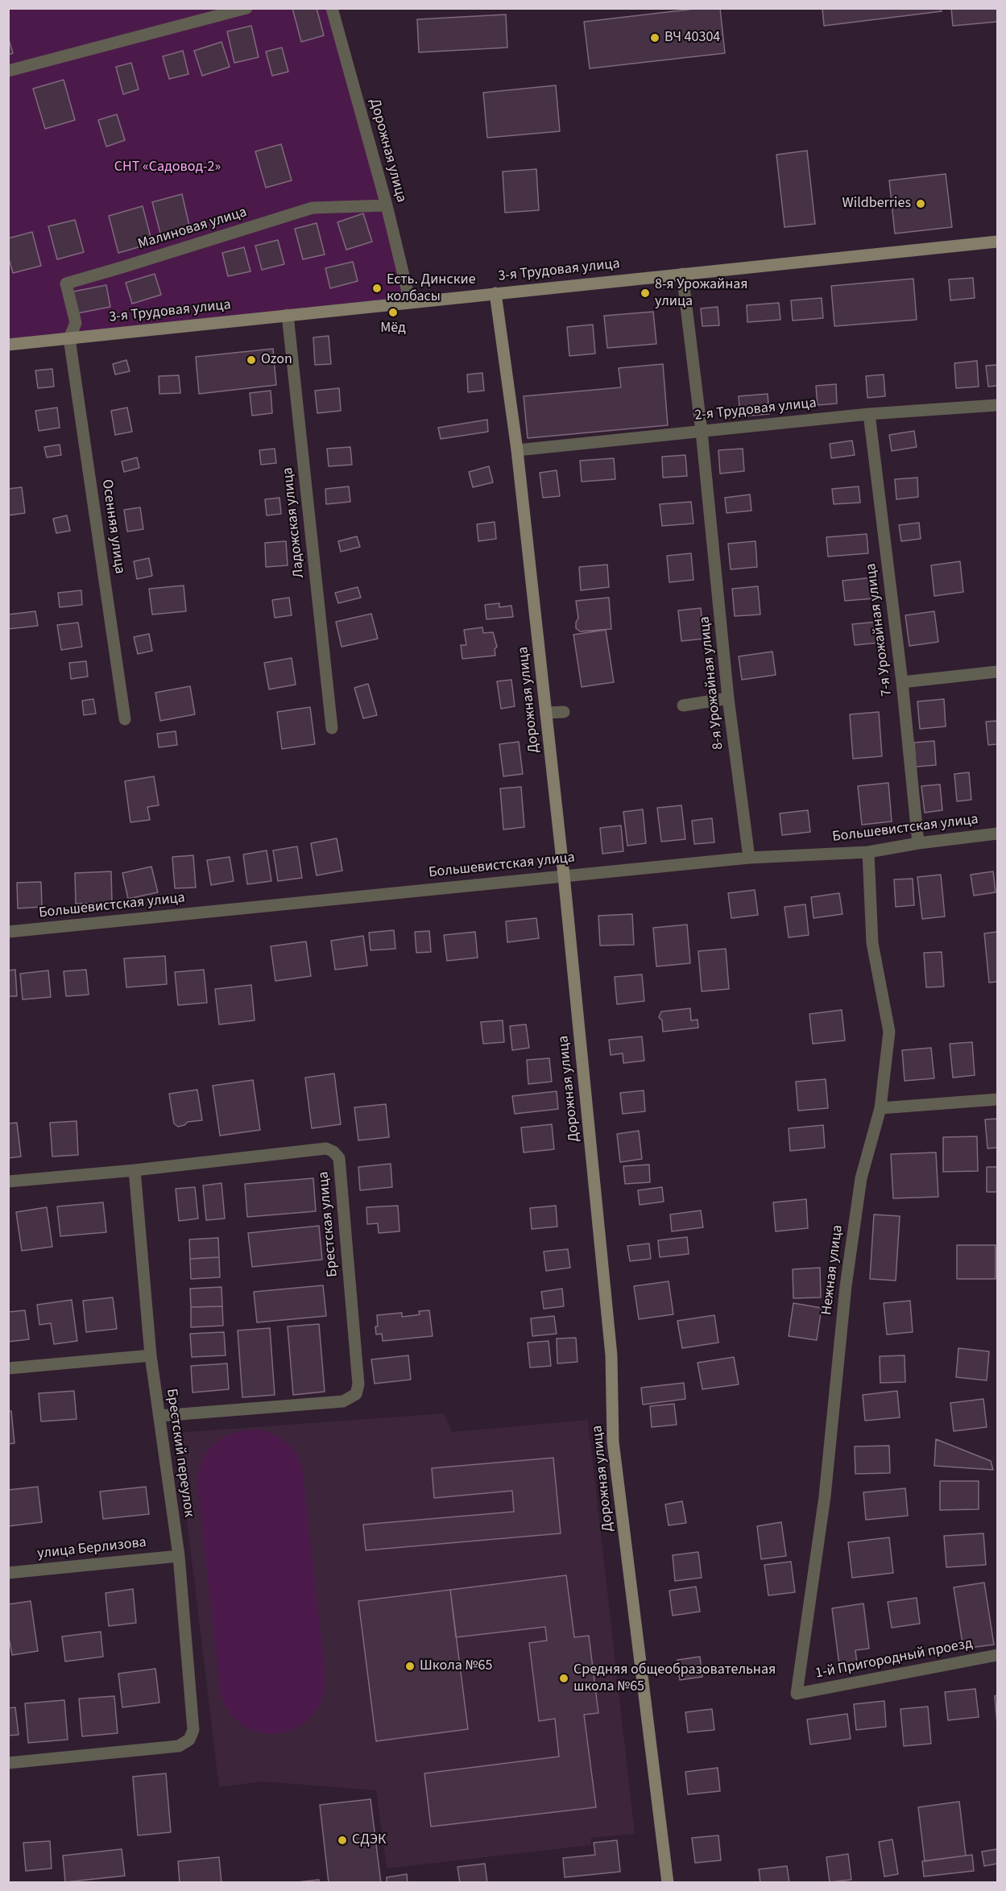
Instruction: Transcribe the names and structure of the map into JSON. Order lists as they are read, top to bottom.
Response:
{
  "streets": {
    "street": [
      "Дорожная улица",
      "Малиновая улица",
      "3-я Трудовая улица",
      "2-я Трудовая улица",
      "Ладожская улица",
      "Осенняя улица",
      "7-я Урожайная улица",
      "8-я Урожайная улица",
      "Большевистская улица",
      "Брестская улица",
      "Нежная улица",
      "Брестский переулок",
      "улица Берлизова",
      "1-й Пригородный проезд"
    ]
  },
  "crossings": [
    ["Дорожная улица", "Малиновая улица"],
    ["Дорожная улица", "3-я Трудовая улица"],
    ["Дорожная улица", "2-я Трудовая улица"],
    ["Дорожная улица", "Большевистская улица"],
    ["Малиновая улица", "3-я Трудовая улица"],
    ["Малиновая улица", "Осенняя улица"],
    ["3-я Трудовая улица", "Ладожская улица"],
    ["3-я Трудовая улица", "Осенняя улица"],
    ["3-я Трудовая улица", "8-я Урожайная улица"],
    ["2-я Трудовая улица", "7-я Урожайная улица"],
    ["2-я Трудовая улица", "8-я Урожайная улица"],
    ["7-я Урожайная улица", "Большевистская улица"],
    ["8-я Урожайная улица", "Большевистская улица"],
    ["Большевистская улица", "Нежная улица"],
    ["Брестская улица", "Брестский переулок"],
    ["Нежная улица", "1-й Пригородный проезд"],
    ["Брестский переулок", "улица Берлизова"]
  ],
  "parks": ["СНТ «Садовод-2»"],
  "places": [
    "ВЧ 40304",
    "Wildberries",
    "Есть. Динские колбасы",
    "8-я Урожайная улица",
    "Мёд",
    "Ozon",
    "Школа №65",
    "Средняя общеобразовательная школа №65",
    "СДЭК"
  ]
}
